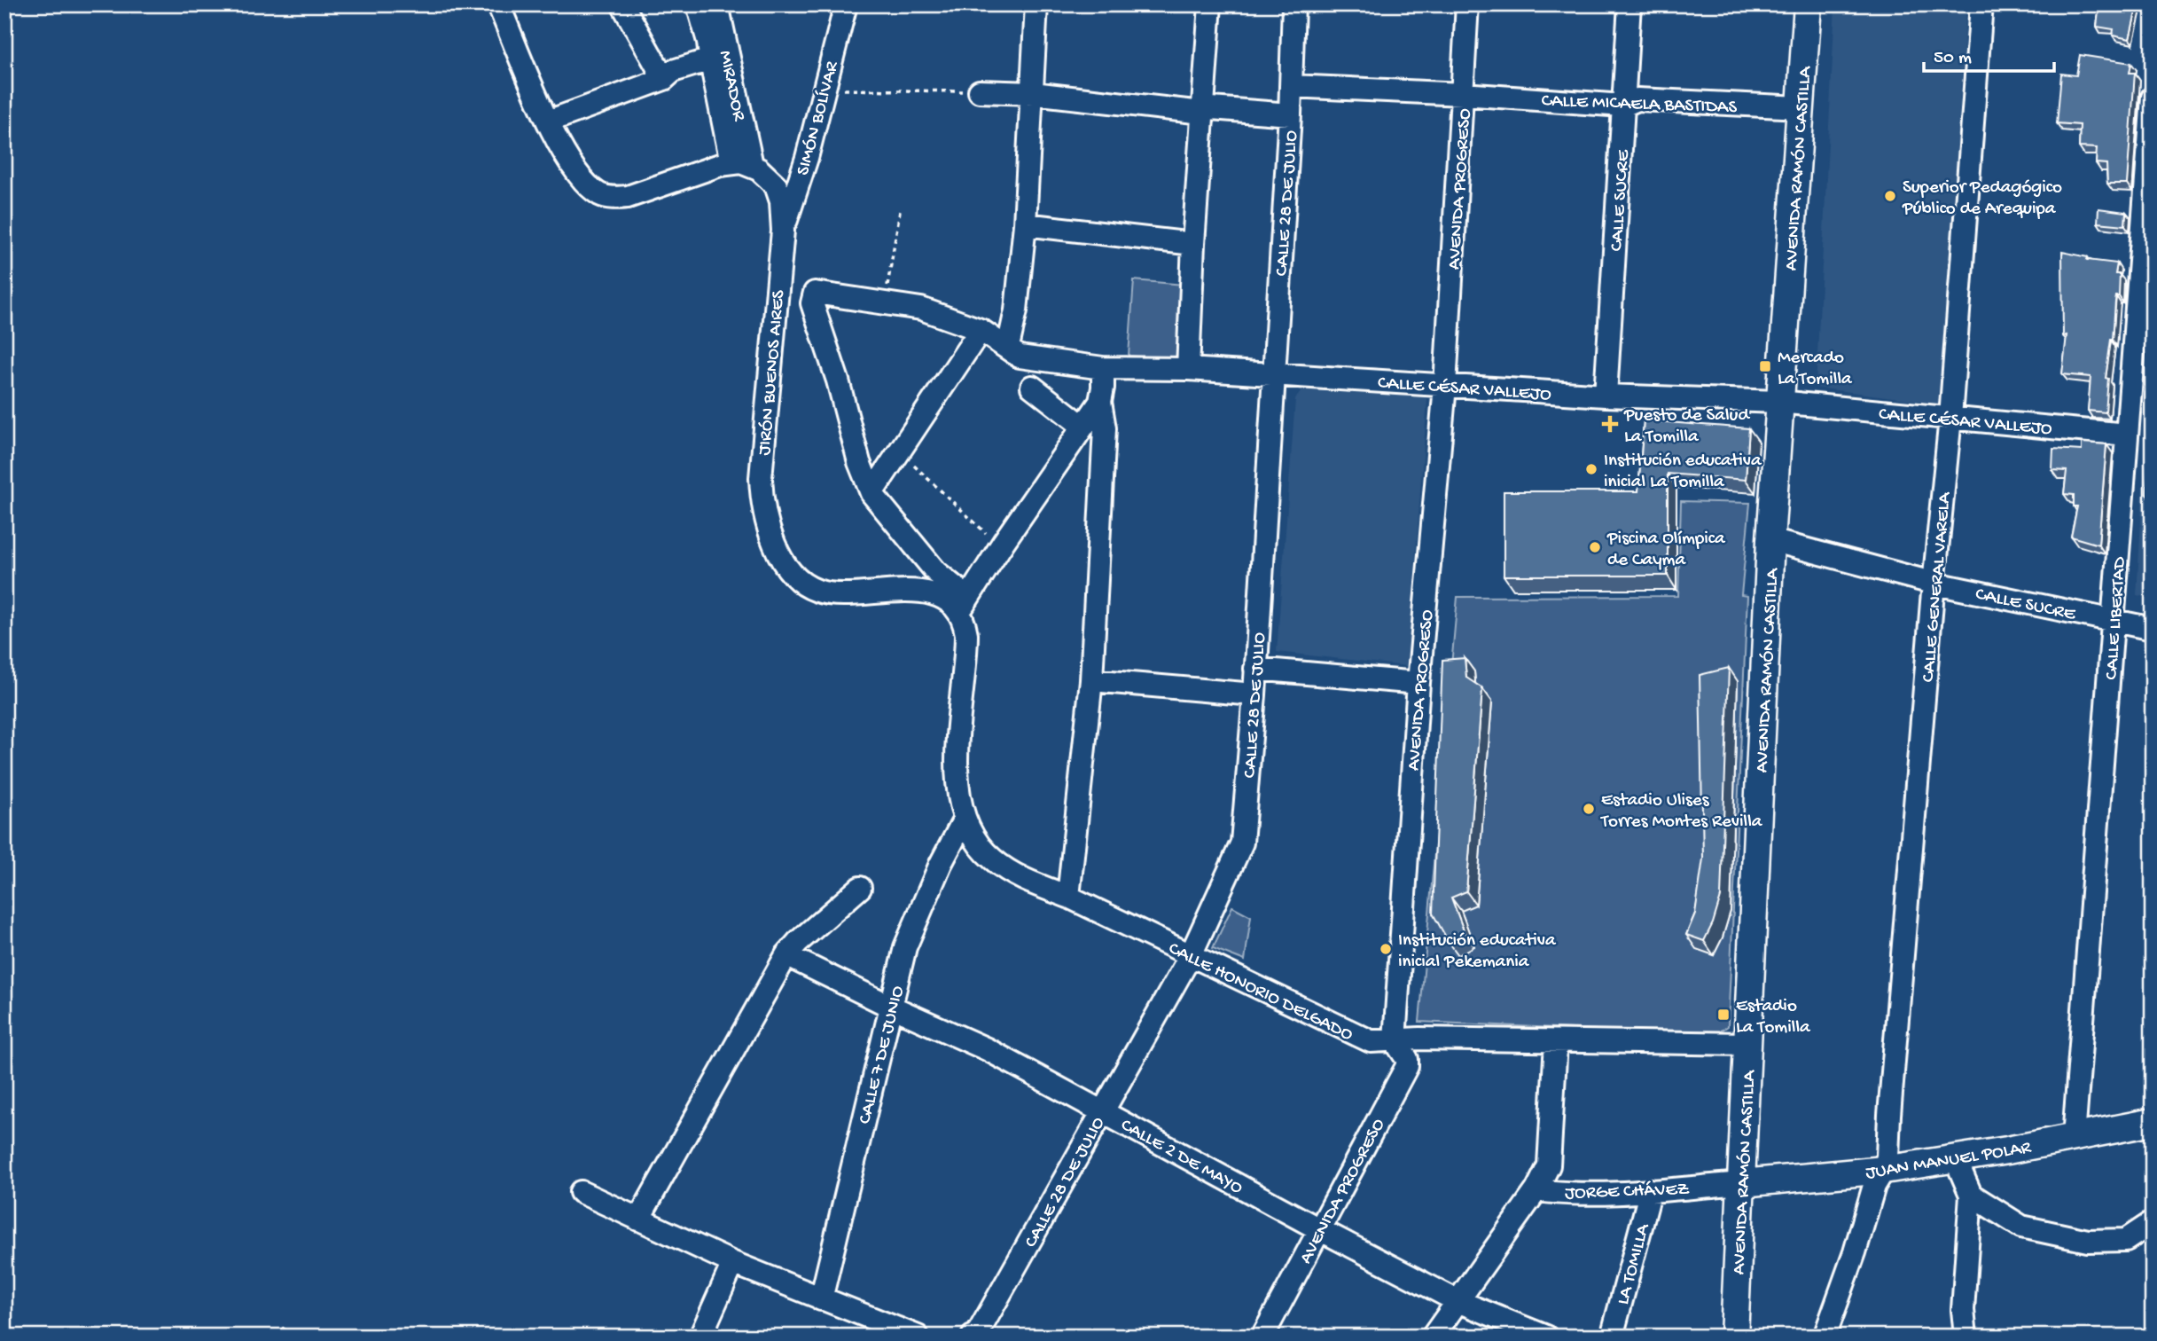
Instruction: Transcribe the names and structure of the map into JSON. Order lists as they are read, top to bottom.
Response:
{
  "streets": {
    "main road": ["AVENIDA RAMÓN CASTILLA", "JUAN MANUEL POLAR"],
    "street": [
      "MIRADOR",
      "CALLE MICAELA BASTIDAS",
      "SIMÓN BOLÍVAR",
      "AVENIDA PROGRESO",
      "CALLE SUCRE",
      "CALLE 28 DE JULIO",
      "JIRÓN BUENOS AIRES",
      "CALLE CÉSAR VALLEJO",
      "CALLE GENERAL VARELA",
      "CALLE LIBERTAD",
      "CALLE HONORIO DELGADO",
      "CALLE 7 DE JUNIO",
      "CALLE 2 DE MAYO",
      "JORGE CHÁVEZ",
      "LA TOMILLA"
    ]
  },
  "crossings": [
    ["MIRADOR", "JIRÓN BUENOS AIRES"],
    ["CALLE MICAELA BASTIDAS", "AVENIDA RAMÓN CASTILLA"],
    ["CALLE MICAELA BASTIDAS", "AVENIDA PROGRESO"],
    ["CALLE MICAELA BASTIDAS", "CALLE SUCRE"],
    ["CALLE MICAELA BASTIDAS", "CALLE 28 DE JULIO"],
    ["SIMÓN BOLÍVAR", "JIRÓN BUENOS AIRES"],
    ["AVENIDA RAMÓN CASTILLA", "CALLE SUCRE"],
    ["AVENIDA RAMÓN CASTILLA", "CALLE CÉSAR VALLEJO"],
    ["AVENIDA RAMÓN CASTILLA", "CALLE HONORIO DELGADO"],
    ["AVENIDA RAMÓN CASTILLA", "JUAN MANUEL POLAR"],
    ["AVENIDA RAMÓN CASTILLA", "JORGE CHÁVEZ"],
    ["AVENIDA PROGRESO", "CALLE CÉSAR VALLEJO"],
    ["AVENIDA PROGRESO", "CALLE HONORIO DELGADO"],
    ["AVENIDA PROGRESO", "CALLE 2 DE MAYO"],
    ["CALLE SUCRE", "CALLE CÉSAR VALLEJO"],
    ["CALLE SUCRE", "CALLE GENERAL VARELA"],
    ["CALLE SUCRE", "CALLE LIBERTAD"],
    ["CALLE 28 DE JULIO", "CALLE CÉSAR VALLEJO"],
    ["CALLE 28 DE JULIO", "CALLE HONORIO DELGADO"],
    ["CALLE 28 DE JULIO", "CALLE 2 DE MAYO"],
    ["CALLE CÉSAR VALLEJO", "CALLE GENERAL VARELA"],
    ["CALLE CÉSAR VALLEJO", "CALLE LIBERTAD"],
    ["CALLE GENERAL VARELA", "JUAN MANUEL POLAR"],
    ["CALLE LIBERTAD", "JUAN MANUEL POLAR"],
    ["CALLE HONORIO DELGADO", "CALLE 7 DE JUNIO"],
    ["CALLE 7 DE JUNIO", "CALLE 2 DE MAYO"],
    ["JUAN MANUEL POLAR", "JORGE CHÁVEZ"],
    ["JORGE CHÁVEZ", "LA TOMILLA"]
  ],
  "places": {
    "other": [
      "Superior Pedagógico Público de Arequipa",
      "Institución educativa inicial La Tomilla",
      "Piscina Olímpica de Cayma",
      "Estadio Ulises Torres Montes Revilla",
      "Institución educativa inicial Pekemania"
    ],
    "transit": ["Mercado La Tomilla", "Estadio La Tomilla"],
    "health": ["Puesto de Salud La Tomilla"]
  },
  "scale_bar": "50 m"
}
